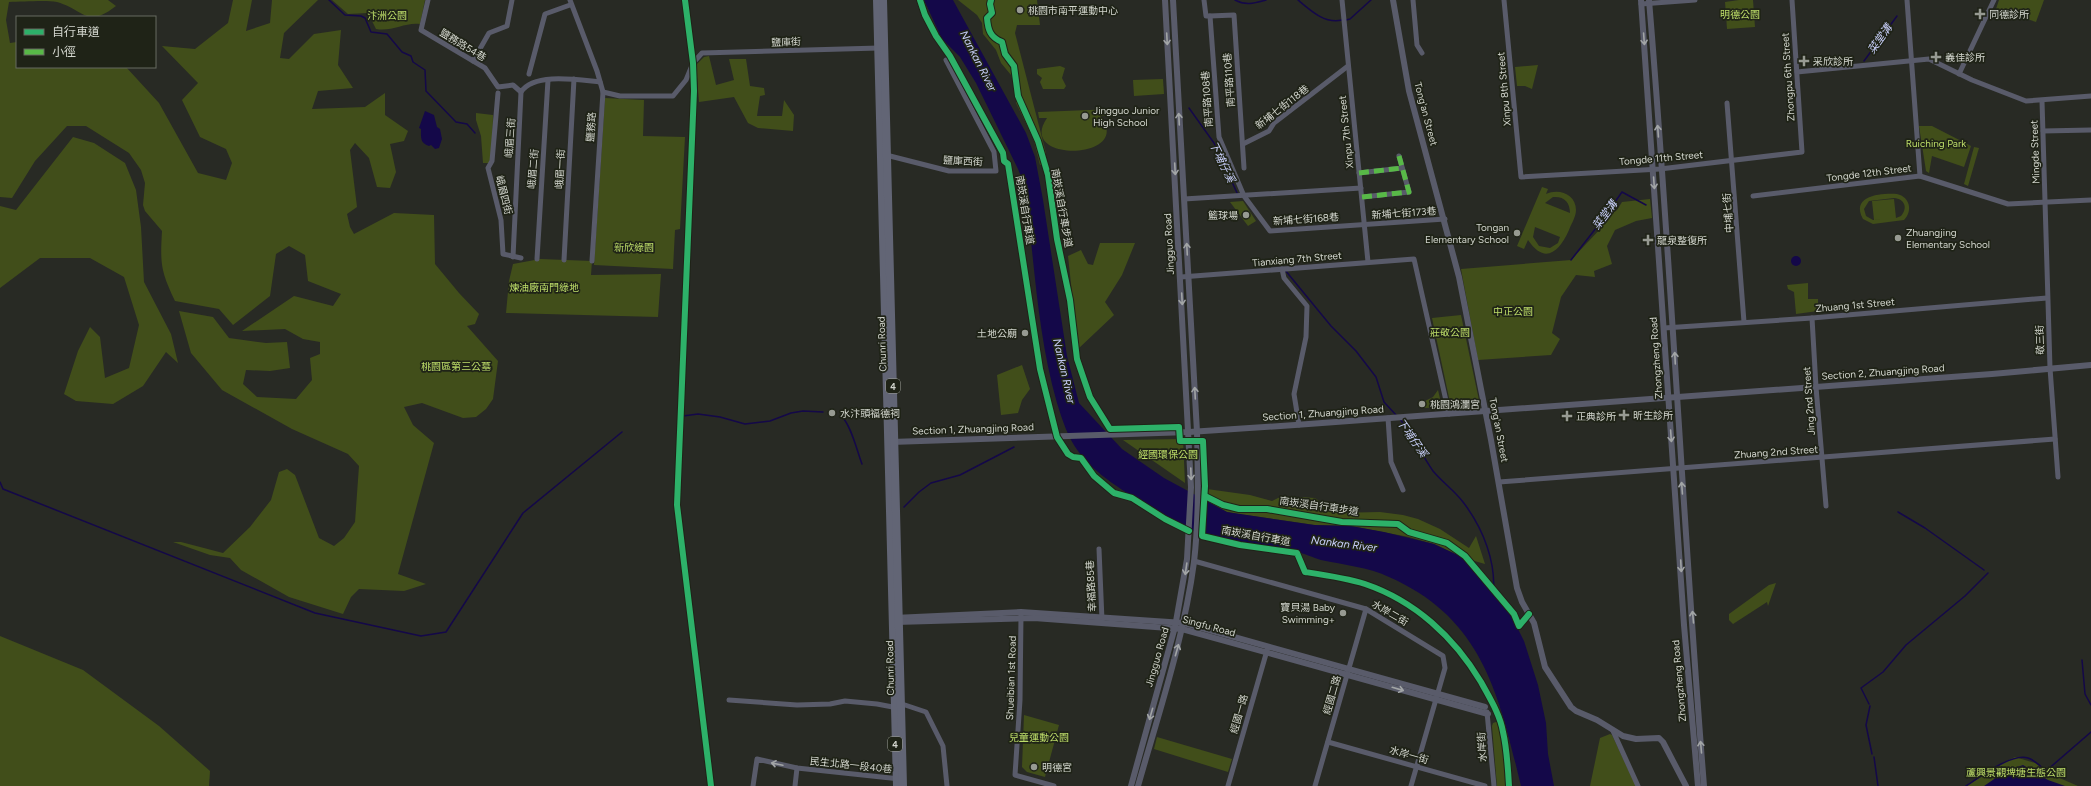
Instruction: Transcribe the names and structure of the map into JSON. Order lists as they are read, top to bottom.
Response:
{
  "streets": {
    "main road": ["Chunri Road", "4"],
    "street": [
      "鹽庫街",
      "鹽務路54巷",
      "Zhongpu 6th Street",
      "南平路110巷",
      "Xinpu 8th Street",
      "南平路108巷",
      "新埔七街118巷",
      "Tong'an Street",
      "鹽務路",
      "Xinpu 7th Street",
      "峨眉三街",
      "Mingde Street",
      "Tongde 11th Street",
      "鹽庫西街",
      "峨眉二街",
      "峨眉一街",
      "Tongde 12th Street",
      "峨眉四街",
      "新埔七街173巷",
      "中埔七街",
      "新埔七街168巷",
      "Jingguo Road",
      "Tianxiang 7th Street",
      "Zhuang 1st Street",
      "敬三街",
      "Zhongzheng Road",
      "Section 2, Zhuangjing Road",
      "Jing 2nd Street",
      "Section 1, Zhuangjing Road",
      "Zhuang 2nd Street",
      "幸福路85巷",
      "水岸二街",
      "Singfu Road",
      "Shueibian 1st Road",
      "經國二路",
      "經國一路",
      "水岸街",
      "水岸一街",
      "民生北路一段40巷"
    ],
    "cycle path": ["南崁溪自行車步道", "南崁溪自行車道"]
  },
  "crossings": [
    ["鹽庫街", "鹽務路"],
    ["鹽庫街", "Chunri Road"],
    ["鹽務路54巷", "峨眉三街"],
    ["Zhongpu 6th Street", "Tongde 11th Street"],
    ["南平路110巷", "南平路108巷"],
    ["南平路110巷", "新埔七街118巷"],
    ["Xinpu 8th Street", "Tongde 11th Street"],
    ["南平路108巷", "新埔七街168巷"],
    ["新埔七街118巷", "Xinpu 7th Street"],
    ["Tong'an Street", "新埔七街173巷"],
    ["Tong'an Street", "Section 1, Zhuangjing Road"],
    ["Tong'an Street", "Zhuang 2nd Street"],
    ["Xinpu 7th Street", "新埔七街173巷"],
    ["Xinpu 7th Street", "新埔七街168巷"],
    ["Xinpu 7th Street", "Tianxiang 7th Street"],
    ["峨眉三街", "峨眉四街"],
    ["Mingde Street", "Tongde 12th Street"],
    ["Mingde Street", "敬三街"],
    ["Tongde 11th Street", "中埔七街"],
    ["Tongde 11th Street", "Zhongzheng Road"],
    ["鹽庫西街", "Chunri Road"],
    ["Tongde 12th Street", "敬三街"],
    ["新埔七街173巷", "新埔七街168巷"],
    ["中埔七街", "Zhuang 1st Street"],
    ["Jingguo Road", "Tianxiang 7th Street"],
    ["Jingguo Road", "Section 1, Zhuangjing Road"],
    ["Jingguo Road", "水岸二街"],
    ["Jingguo Road", "Singfu Road"],
    ["Tianxiang 7th Street", "Section 1, Zhuangjing Road"],
    ["Zhuang 1st Street", "敬三街"],
    ["Zhuang 1st Street", "Zhongzheng Road"],
    ["Zhuang 1st Street", "Jing 2nd Street"],
    ["敬三街", "Section 2, Zhuangjing Road"],
    ["敬三街", "Zhuang 2nd Street"],
    ["Chunri Road", "4"],
    ["Chunri Road", "Section 1, Zhuangjing Road"],
    ["Chunri Road", "Singfu Road"],
    ["Zhongzheng Road", "Section 2, Zhuangjing Road"],
    ["Zhongzheng Road", "Section 1, Zhuangjing Road"],
    ["Zhongzheng Road", "Zhuang 2nd Street"],
    ["Section 2, Zhuangjing Road", "Jing 2nd Street"],
    ["Section 2, Zhuangjing Road", "Section 1, Zhuangjing Road"],
    ["4", "民生北路一段40巷"],
    ["Jing 2nd Street", "Zhuang 2nd Street"],
    ["幸福路85巷", "Singfu Road"],
    ["水岸二街", "Singfu Road"],
    ["水岸二街", "經國二路"],
    ["水岸二街", "水岸一街"],
    ["Singfu Road", "Shueibian 1st Road"],
    ["Singfu Road", "經國二路"],
    ["Singfu Road", "經國一路"],
    ["Singfu Road", "水岸街"],
    ["經國二路", "水岸一街"]
  ],
  "water": ["菜堂溝", "Nankan River", "下埔仔溪"],
  "parks": [
    "明德公園",
    "汴洲公園",
    "Ruiching Park",
    "新欣綠園",
    "煉油廠南門綠地",
    "中正公園",
    "莊敬公園",
    "桃園區第三公墓",
    "經國環保公園",
    "兒童運動公園",
    "蘆興景觀埤塘生態公園"
  ],
  "places": {
    "other": [
      "桃園市南平運動中心",
      "Jingguo Junior High School",
      "籃球場",
      "Tongan Elementary School",
      "Zhuangjing Elementary School",
      "土地公廟",
      "桃園鴻瀾宮",
      "水汴頭福德祠",
      "寶貝湯 Baby Swimming+",
      "明德宮"
    ],
    "health": [
      "同德診所",
      "義佳診所",
      "采欣診所",
      "龍泉整復所",
      "昕生診所",
      "正典診所"
    ]
  },
  "legend": ["自行車道", "小徑"]
}
